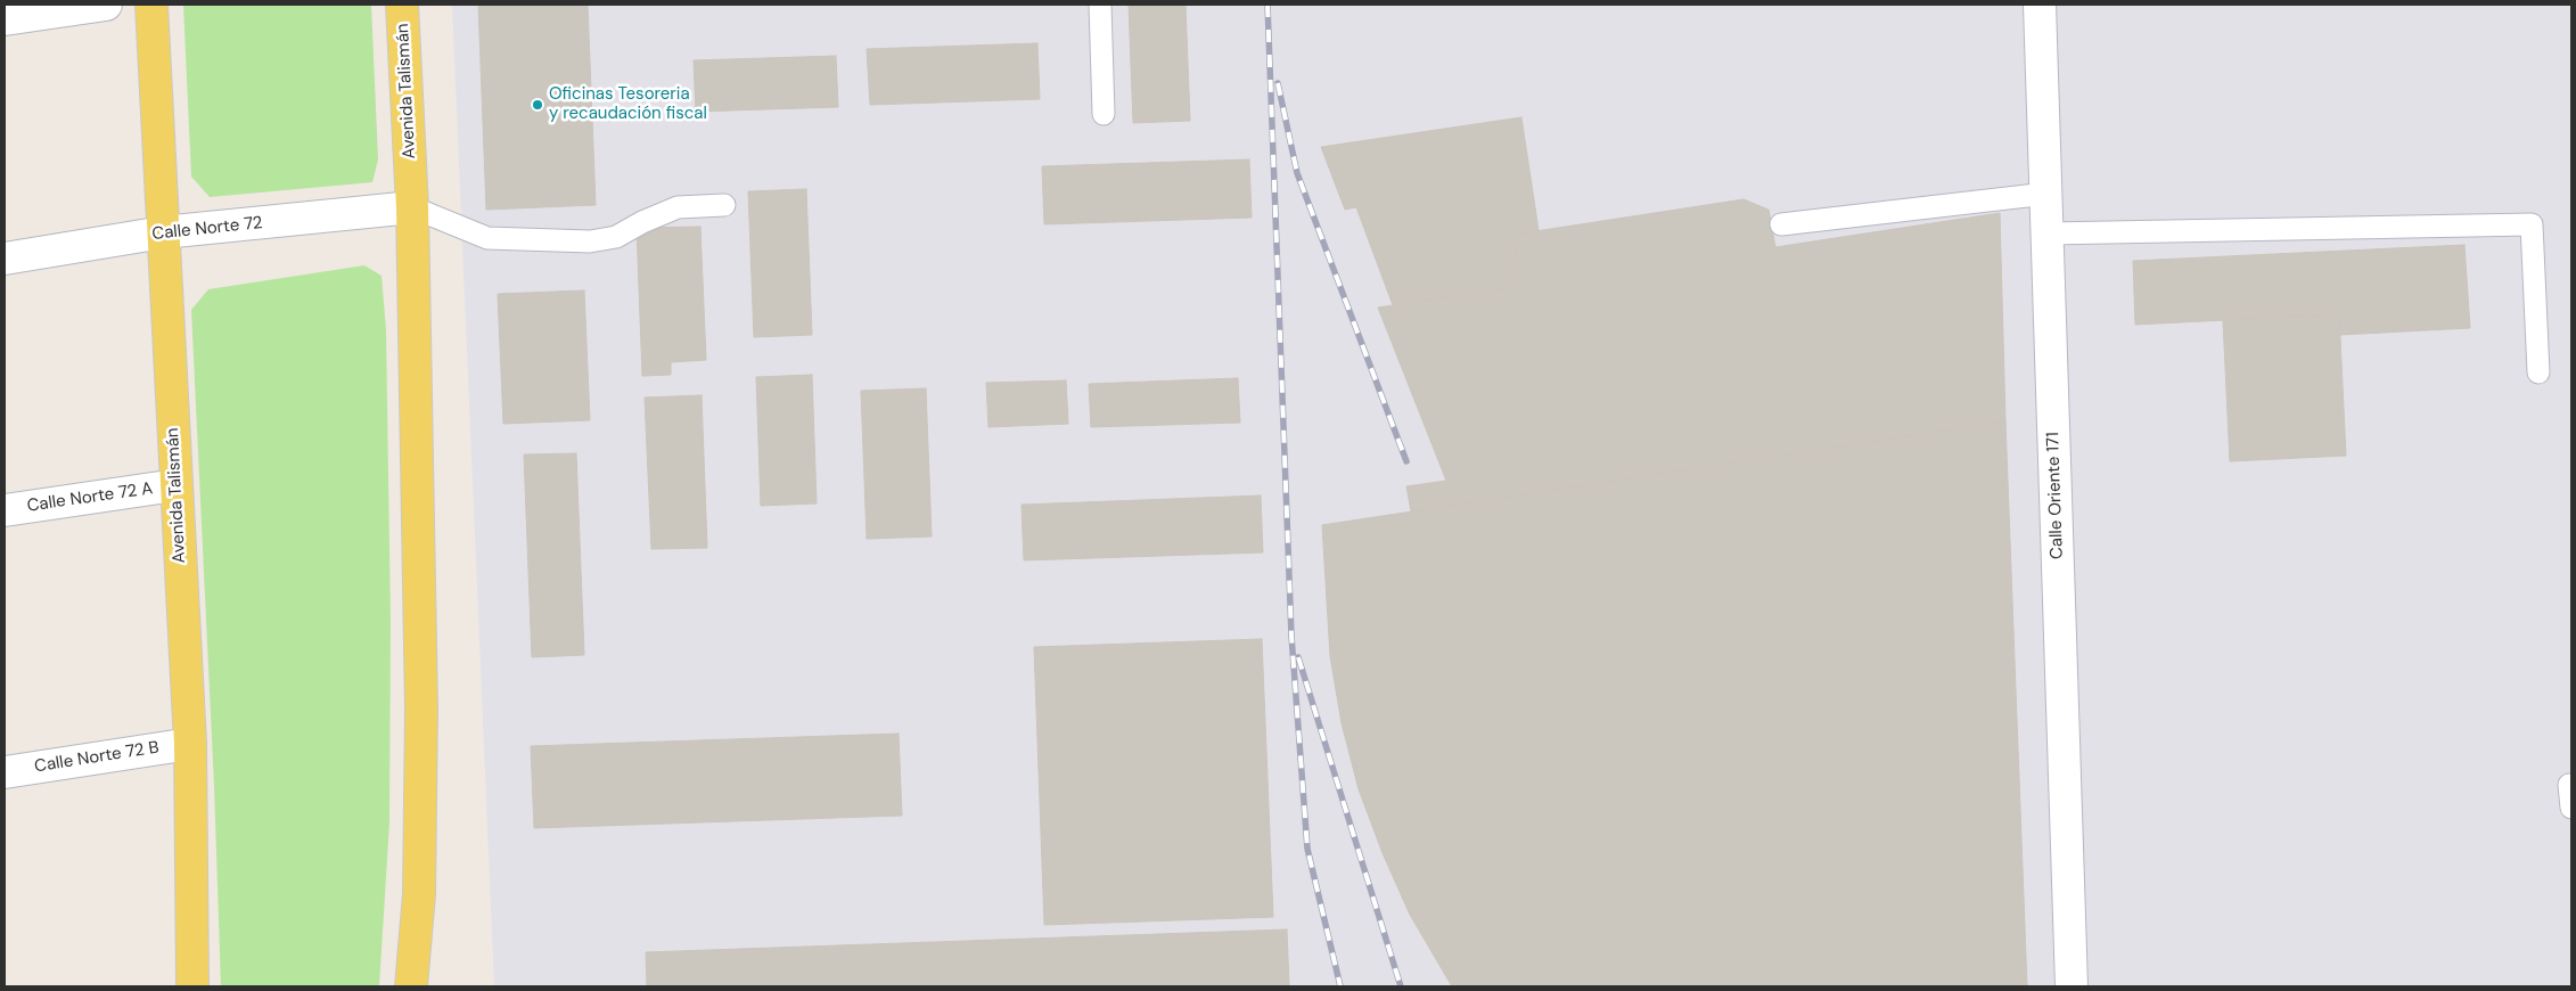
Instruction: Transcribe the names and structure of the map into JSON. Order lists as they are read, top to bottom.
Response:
{
  "streets": {
    "main road": ["Avenida Talismán"],
    "street": [
      "Calle Norte 72",
      "Calle Oriente 171",
      "Calle Norte 72 A",
      "Calle Norte 72 B"
    ]
  },
  "crossings": [
    ["Avenida Talismán", "Calle Norte 72"],
    ["Avenida Talismán", "Calle Norte 72 A"],
    ["Avenida Talismán", "Calle Norte 72 B"]
  ],
  "places": ["Oficinas Tesoreria y recaudación fiscal"]
}
